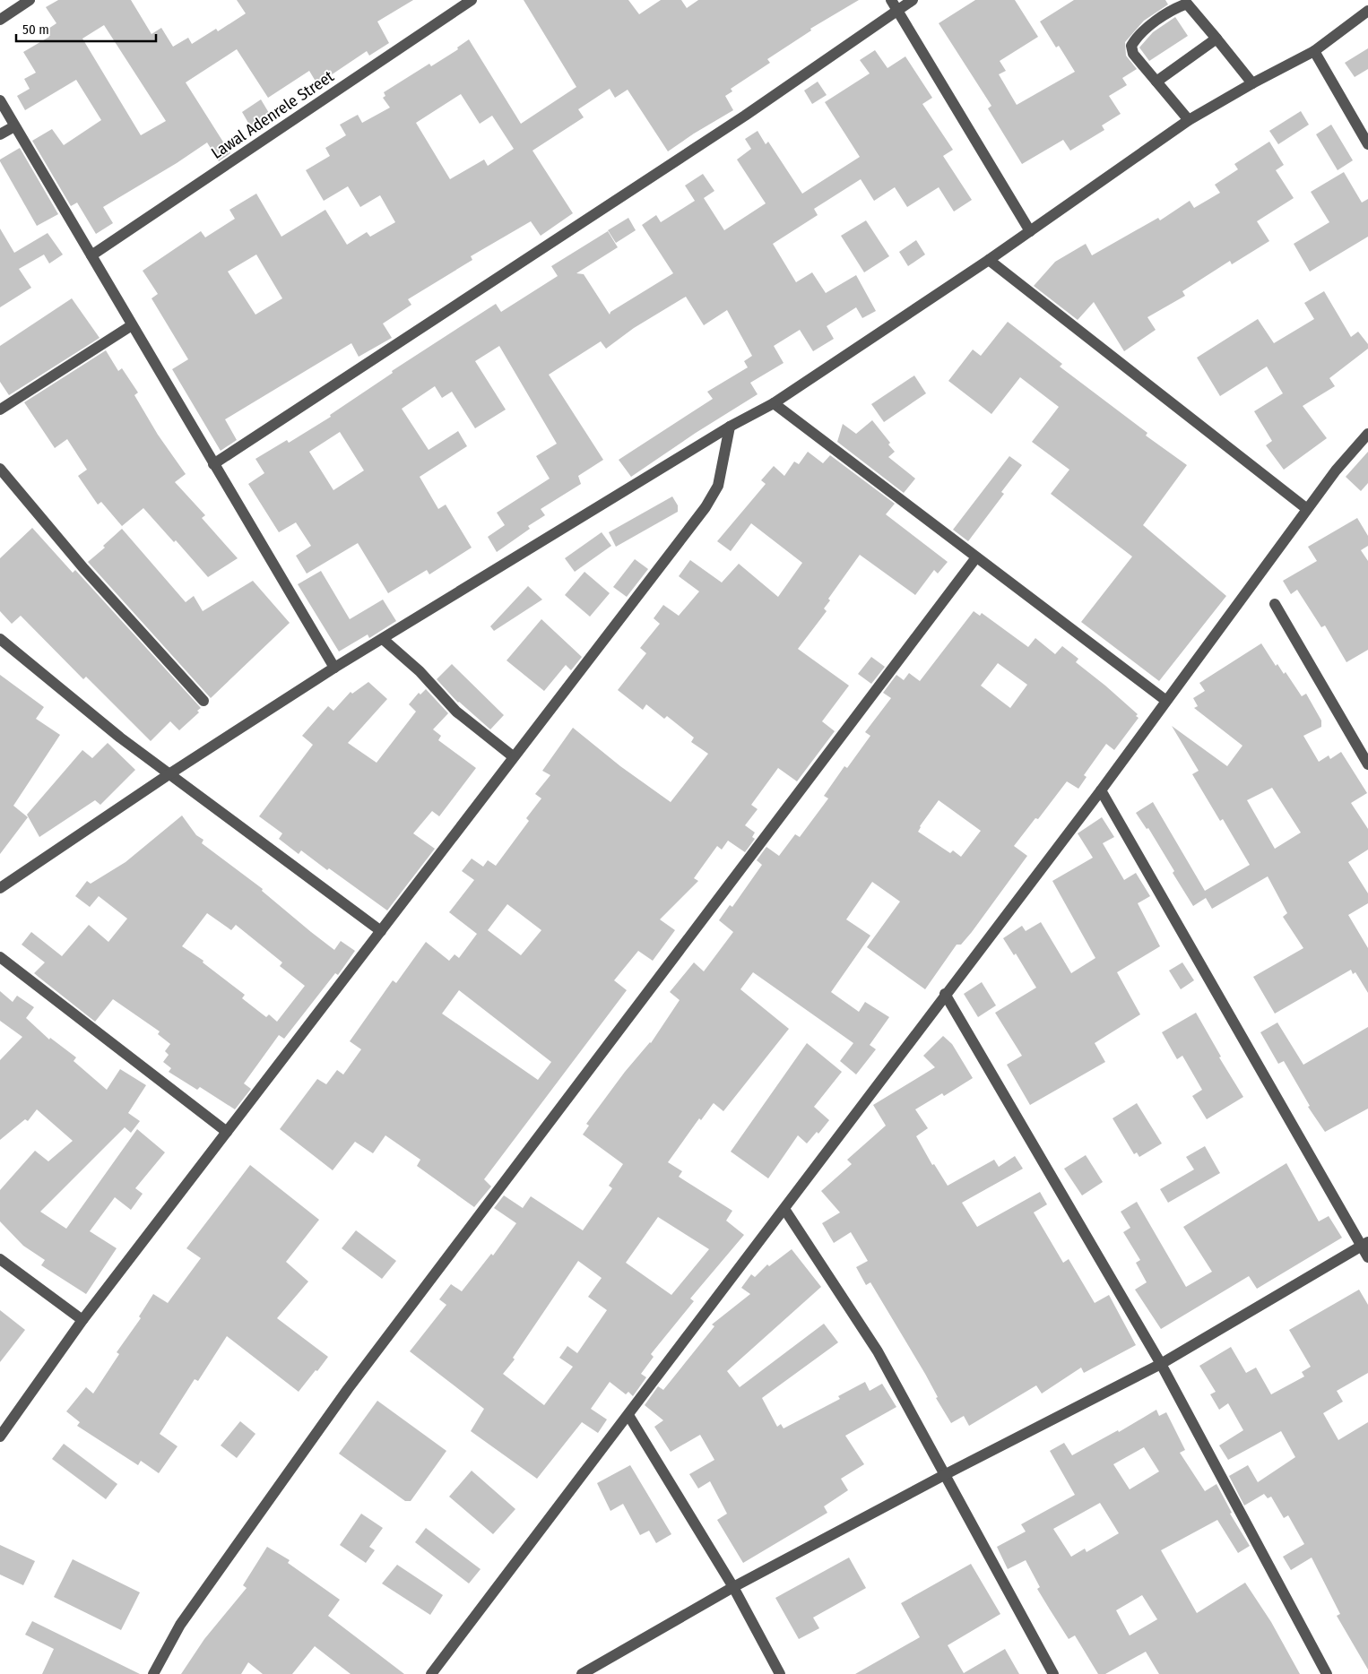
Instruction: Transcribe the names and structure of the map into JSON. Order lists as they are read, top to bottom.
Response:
{
  "streets": {
    "street": ["Lawal Adenrele Street"]
  },
  "scale_bar": "50 m"
}
